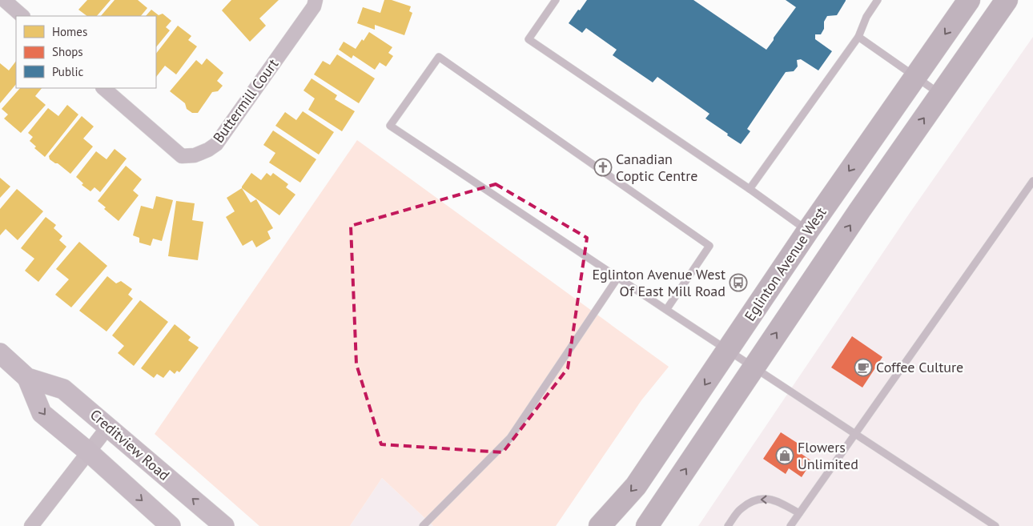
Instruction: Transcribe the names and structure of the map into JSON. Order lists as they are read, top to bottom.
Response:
{
  "streets": {
    "main road": ["Eglinton Avenue West", "Creditview Road"],
    "street": ["Buttermill Court"]
  },
  "places": {
    "church": ["Canadian Coptic Centre"],
    "bus stop": ["Eglinton Avenue West Of East Mill Road"],
    "cafe": ["Coffee Culture"],
    "shop": ["Flowers Unlimited"]
  },
  "legend": ["Homes", "Shops", "Public"]
}
